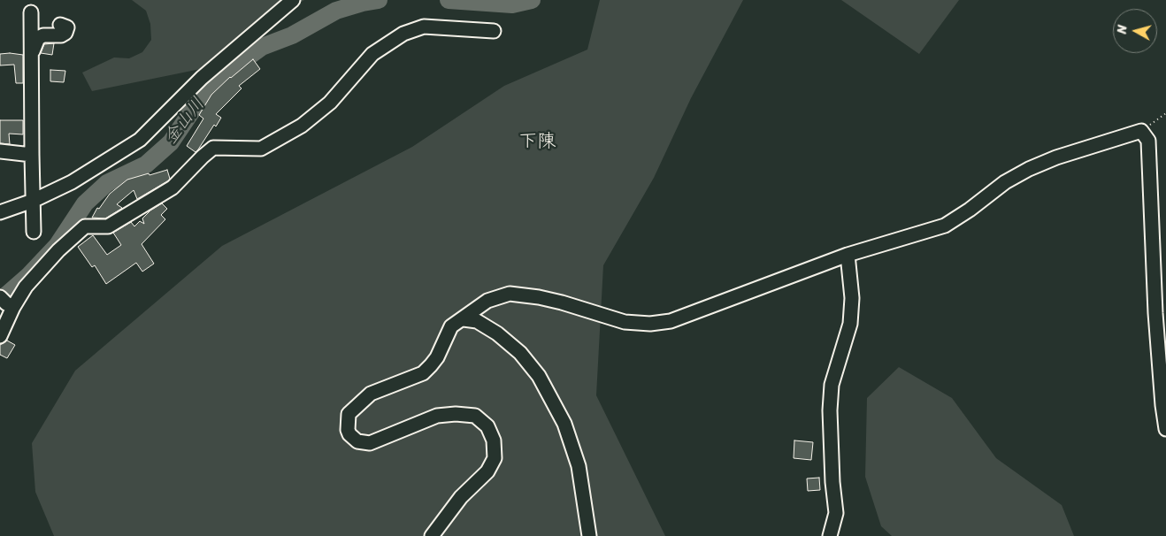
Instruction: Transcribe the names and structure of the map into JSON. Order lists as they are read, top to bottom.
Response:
{
  "districts": ["下陳"],
  "water": ["金山川"],
  "north": "left"
}
